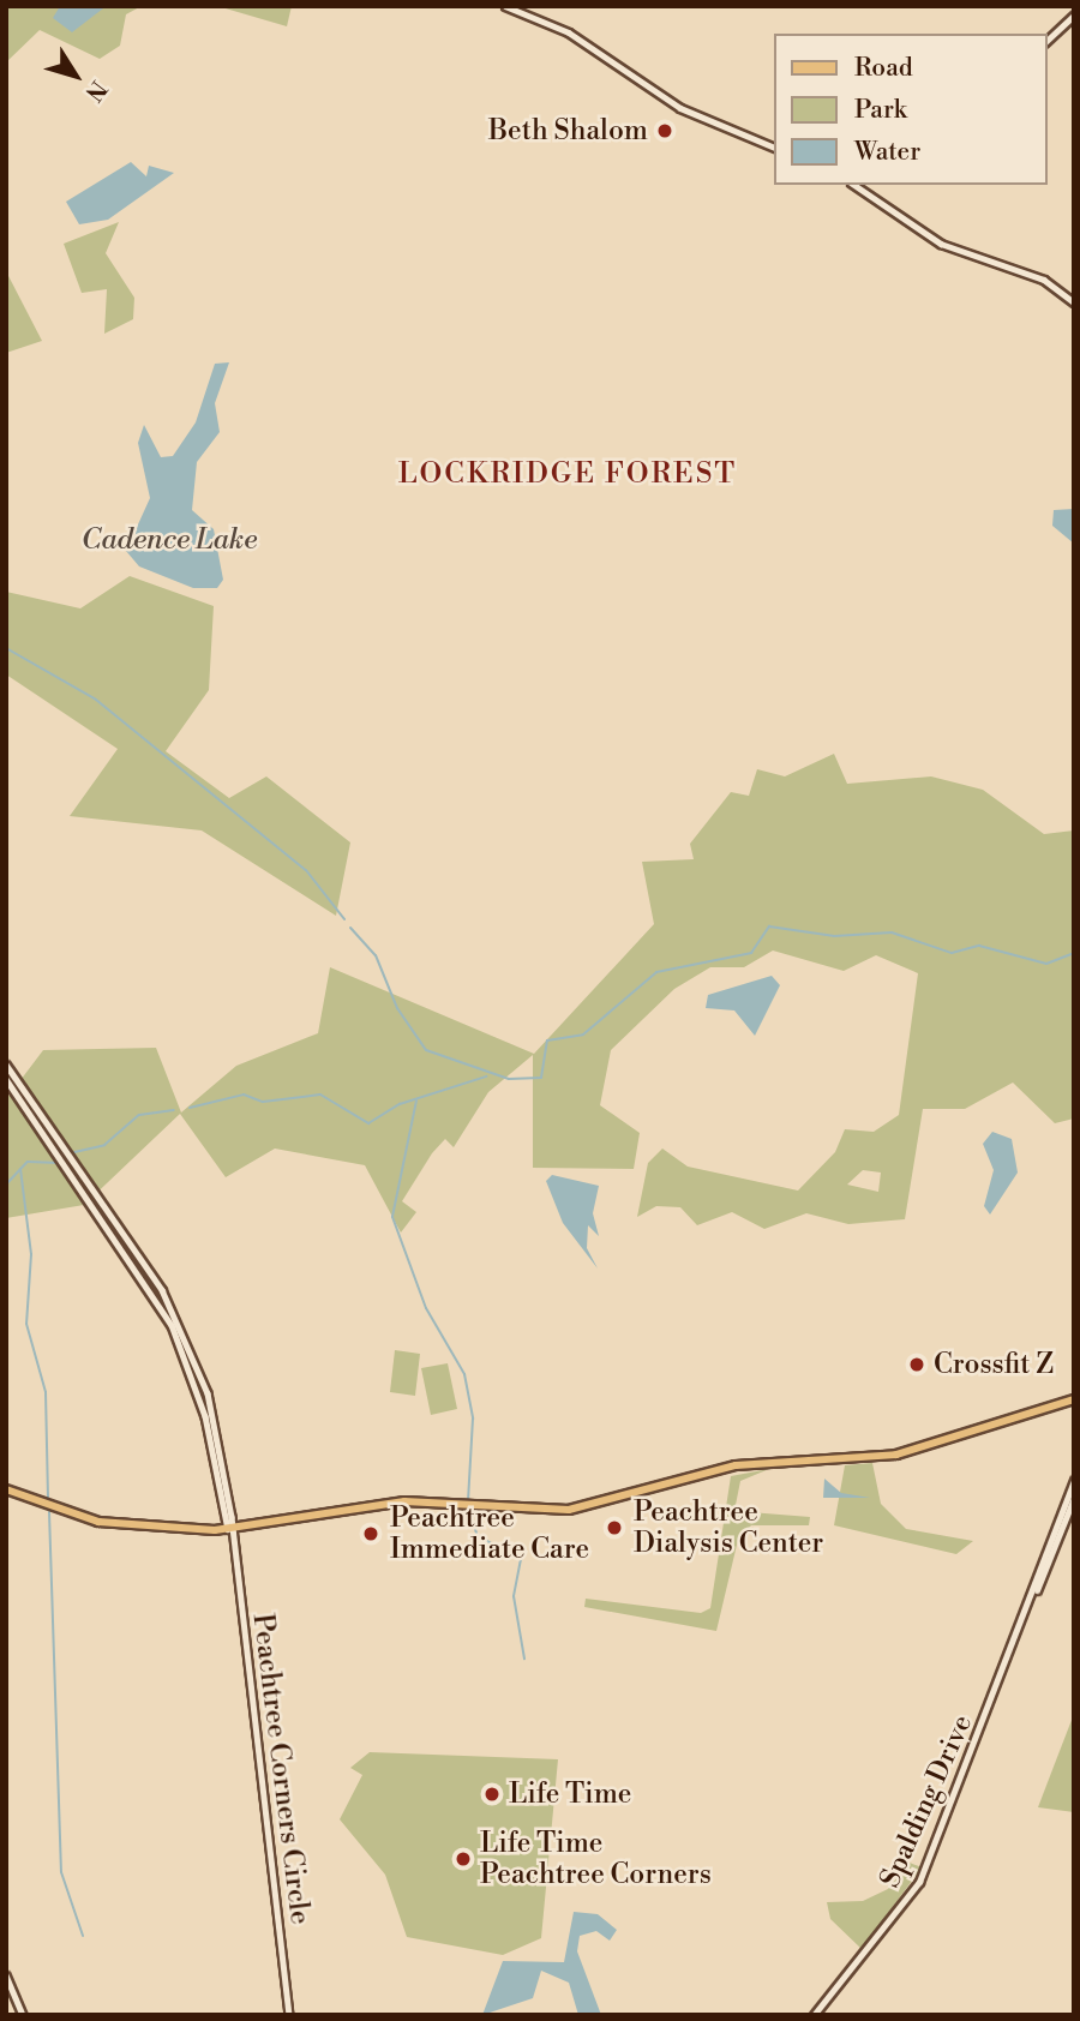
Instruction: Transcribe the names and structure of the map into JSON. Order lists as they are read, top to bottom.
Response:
{
  "streets": {
    "main road": ["Spalding Drive"],
    "street": ["Peachtree Corners Circle"]
  },
  "districts": ["LOCKRIDGE FOREST"],
  "water": ["Cadence Lake"],
  "places": [
    "Beth Shalom",
    "Crossfit Z",
    "Peachtree Dialysis Center",
    "Peachtree Immediate Care",
    "Life Time",
    "Life Time Peachtree Corners"
  ],
  "legend": ["Road", "Park", "Water"],
  "north": "bottom right"
}
